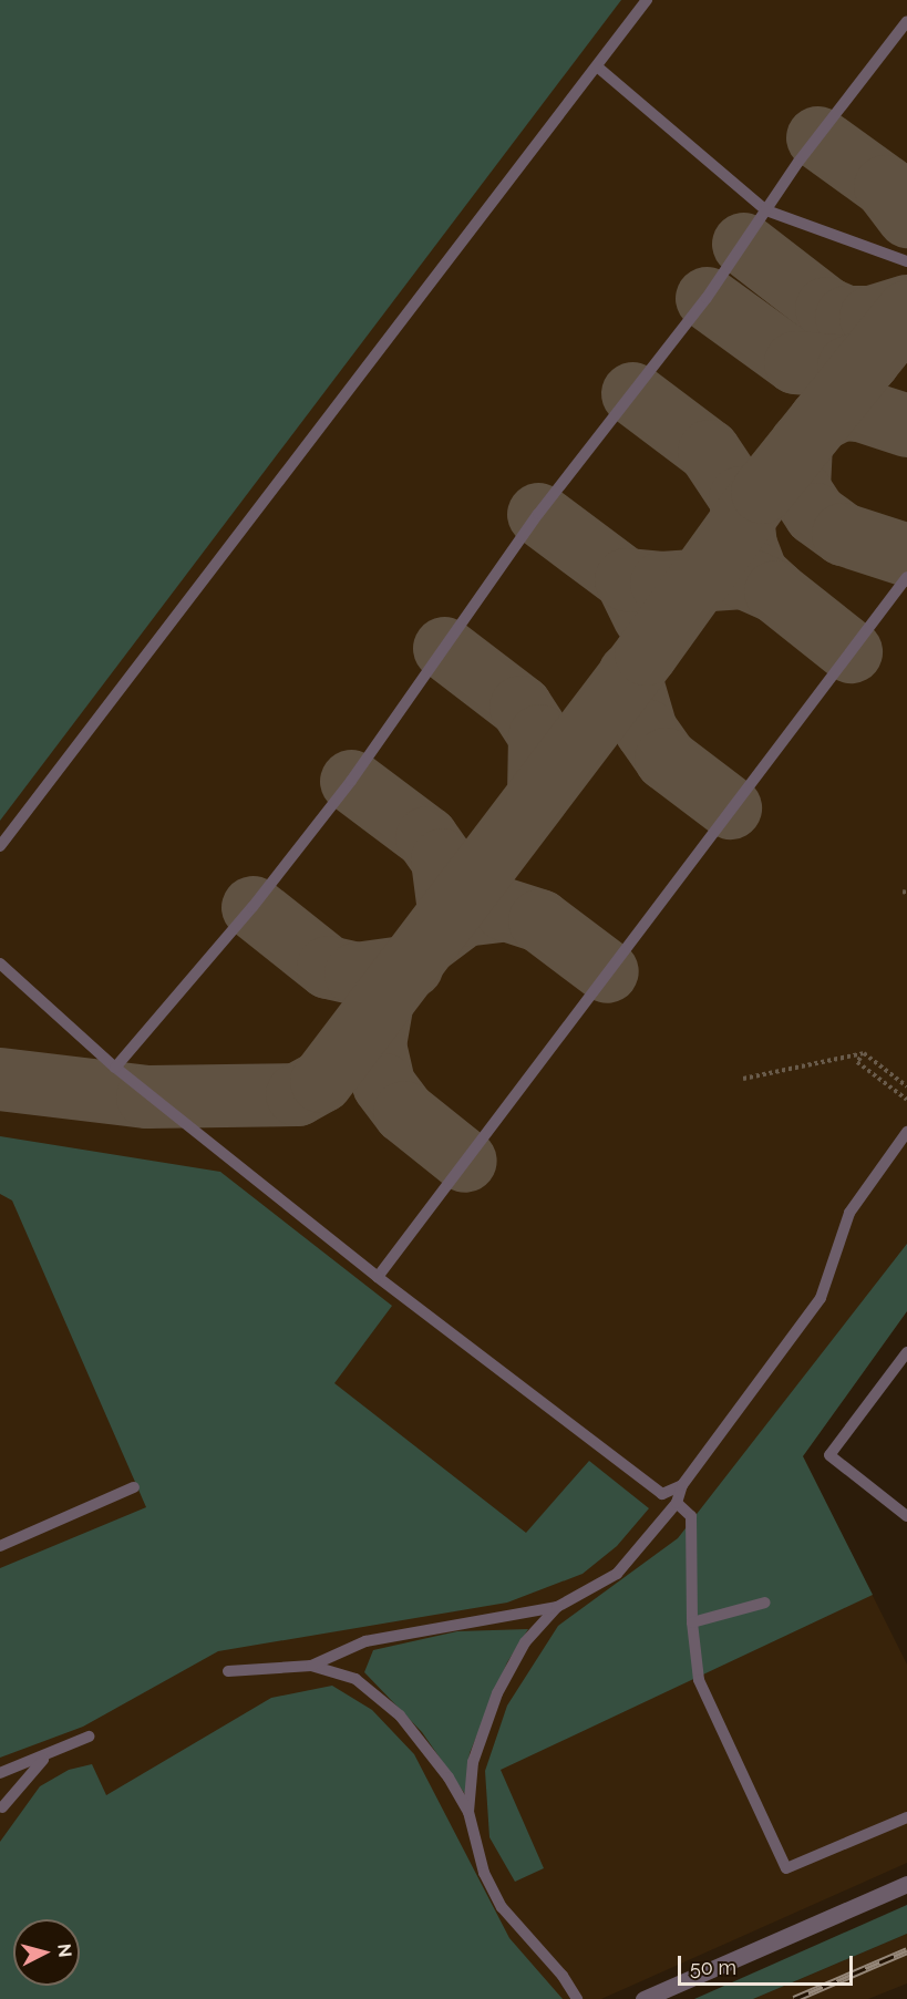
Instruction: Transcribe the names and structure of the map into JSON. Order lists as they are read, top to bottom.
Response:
{
  "scale_bar": "50 m",
  "north": "right"
}
